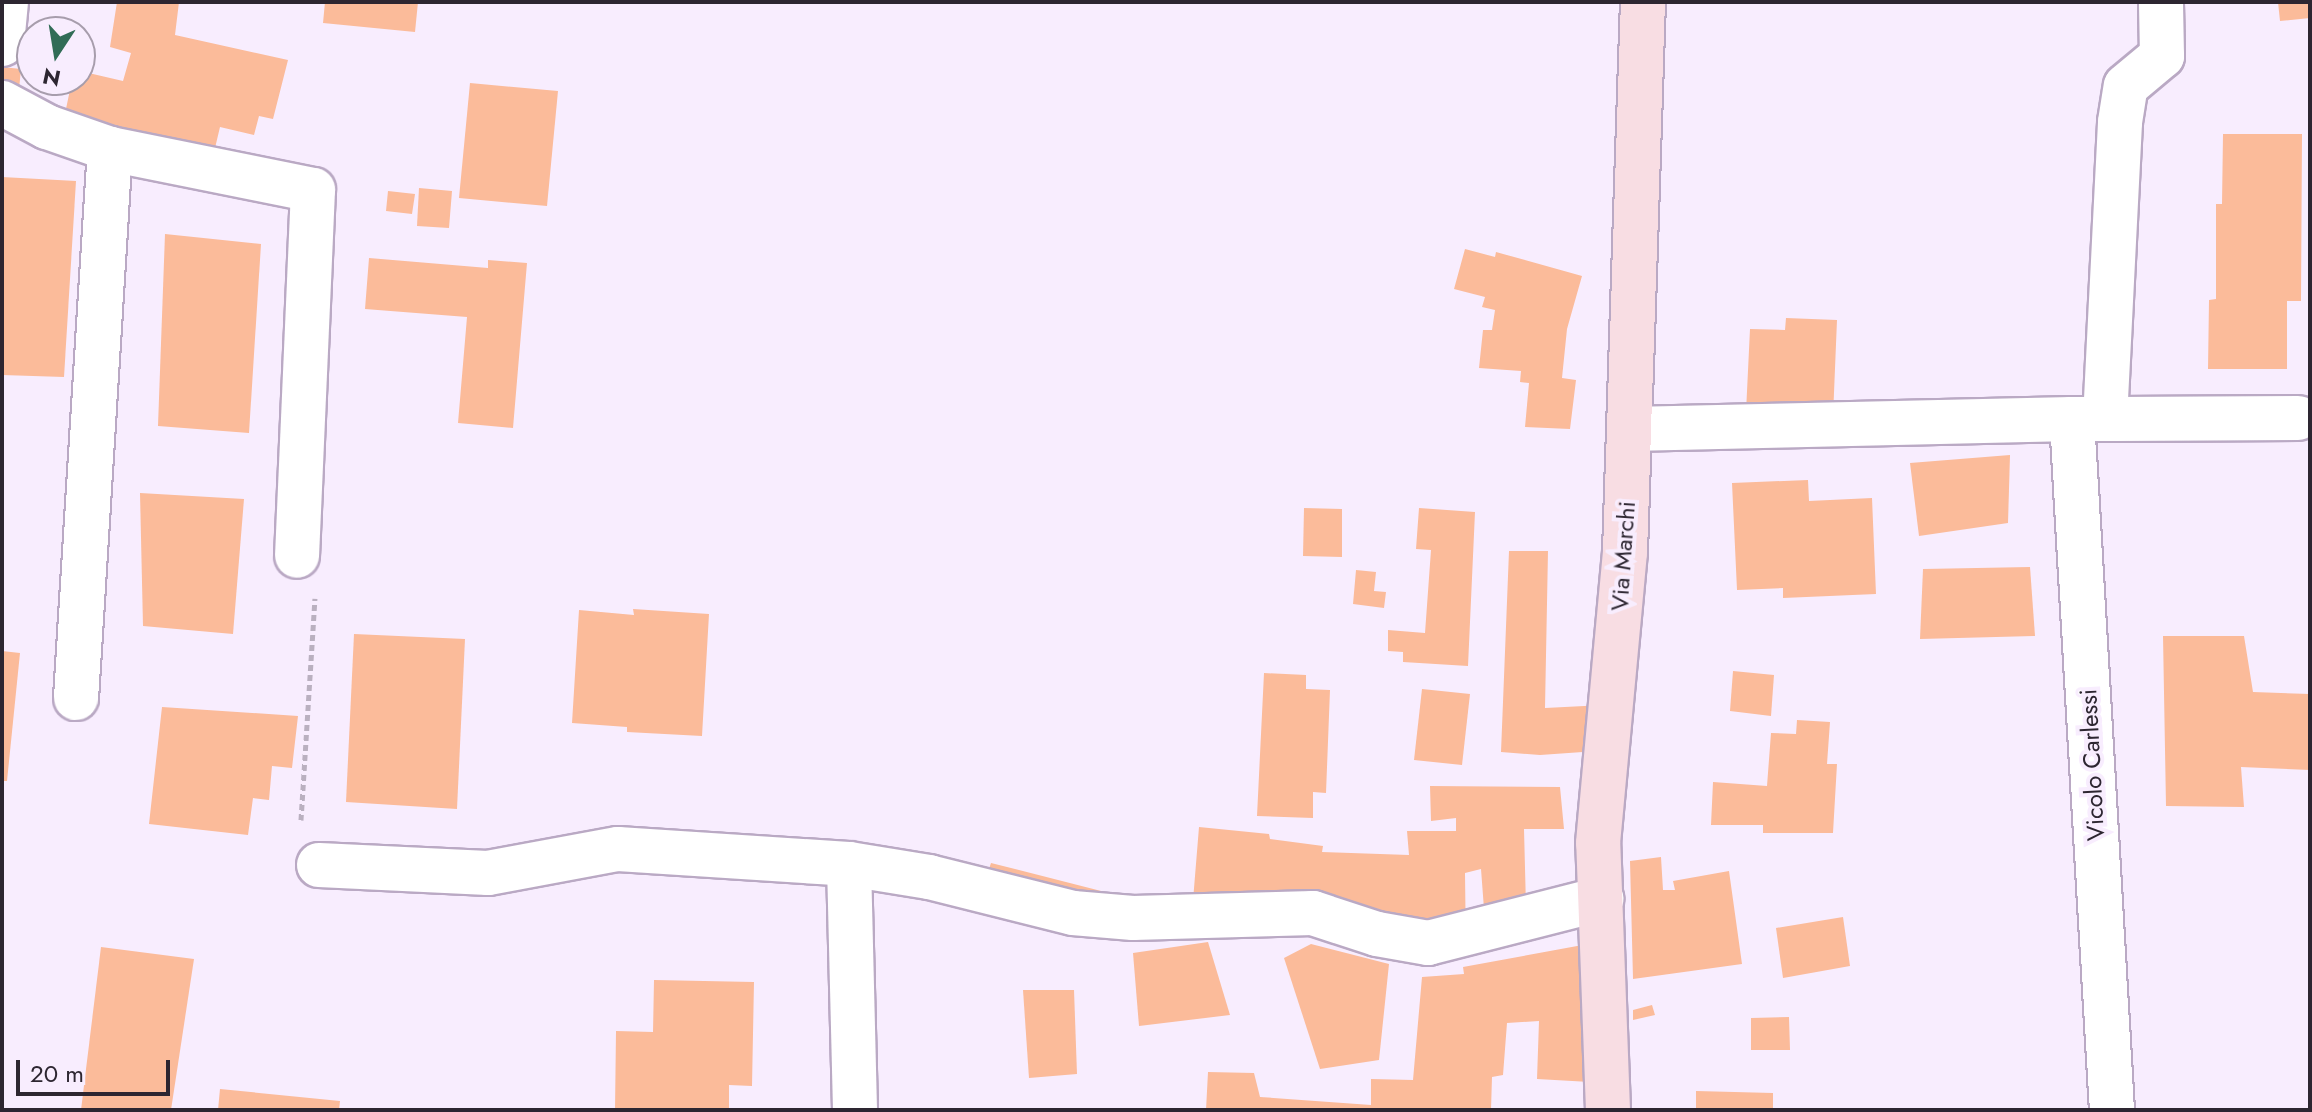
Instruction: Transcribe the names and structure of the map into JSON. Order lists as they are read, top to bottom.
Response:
{
  "streets": {
    "main road": ["Via Marchi"],
    "street": ["Vicolo Carlessi"]
  },
  "scale_bar": "20 m",
  "north": "bottom"
}
